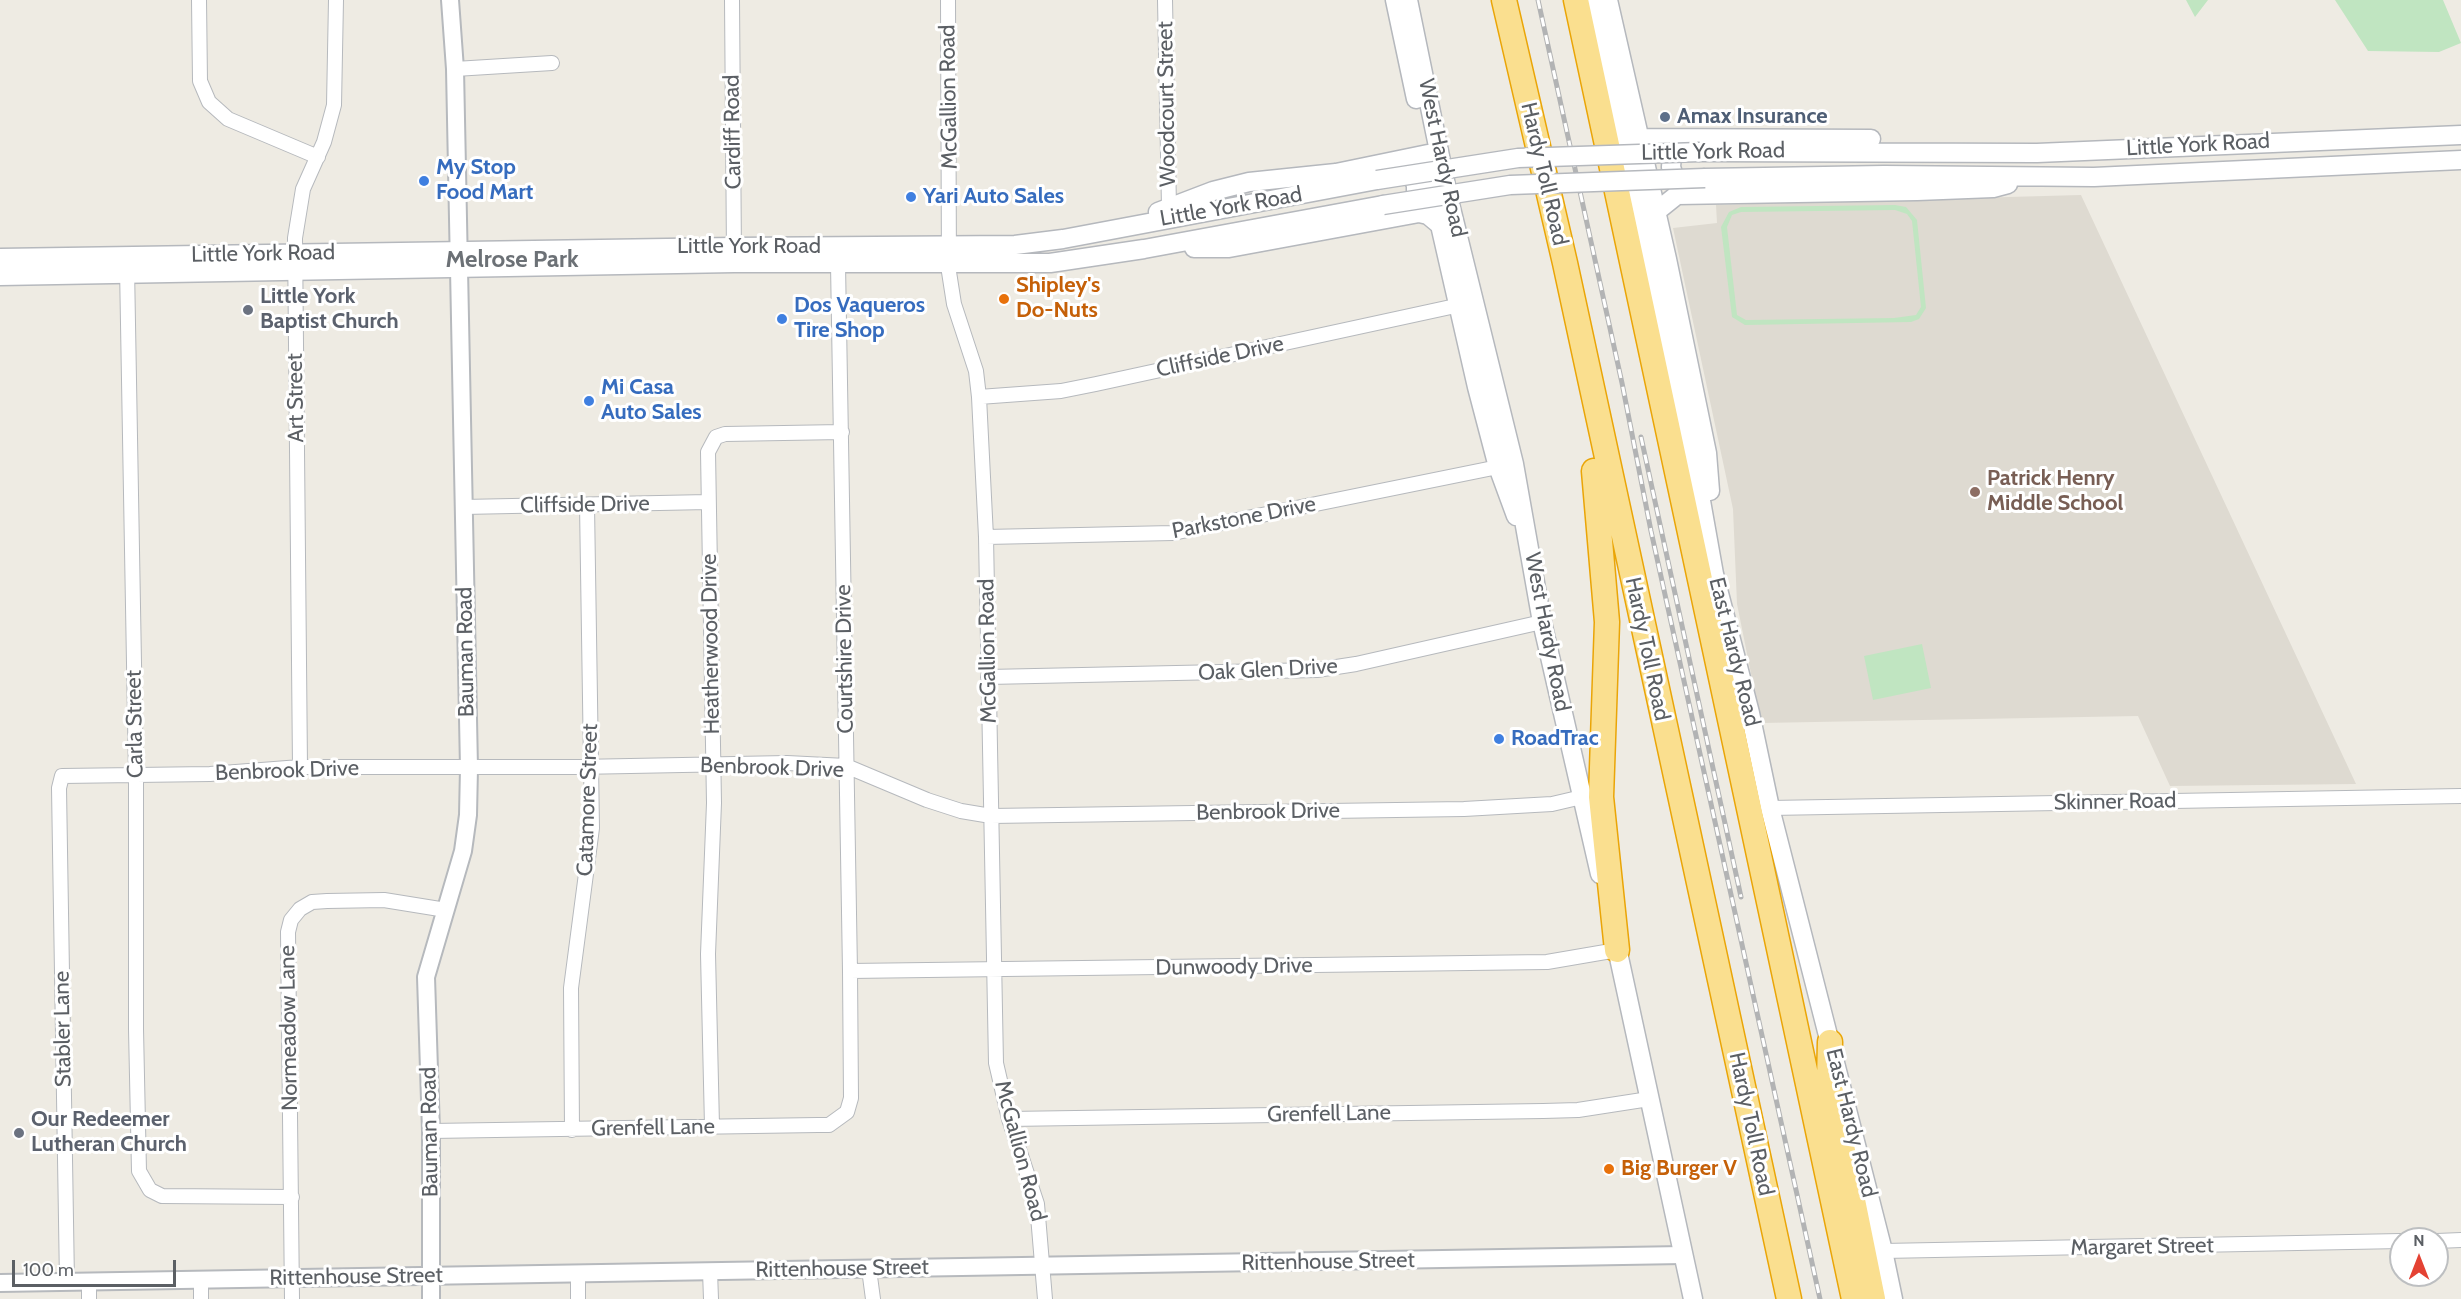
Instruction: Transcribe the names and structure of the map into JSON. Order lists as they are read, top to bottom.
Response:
{
  "streets": {
    "highway": ["Hardy Toll Road"],
    "main road": ["Little York Road", "West Hardy Road", "East Hardy Road"],
    "street": [
      "McGallion Road",
      "Woodcourt Street",
      "Cardiff Road",
      "Cliffside Drive",
      "Art Street",
      "Parkstone Drive",
      "Heatherwood Drive",
      "Bauman Road",
      "Courtshire Drive",
      "Oak Glen Drive",
      "Carla Street",
      "Benbrook Drive",
      "Catamore Street",
      "Skinner Road",
      "Dunwoody Drive",
      "Normeadow Lane",
      "Stabler Lane",
      "Grenfell Lane",
      "Margaret Street",
      "Rittenhouse Street"
    ]
  },
  "crossings": [
    ["McGallion Road", "Little York Road"],
    ["McGallion Road", "Cliffside Drive"],
    ["McGallion Road", "Parkstone Drive"],
    ["McGallion Road", "Oak Glen Drive"],
    ["McGallion Road", "Benbrook Drive"],
    ["McGallion Road", "Dunwoody Drive"],
    ["McGallion Road", "Grenfell Lane"],
    ["McGallion Road", "Rittenhouse Street"],
    ["Cardiff Road", "Little York Road"],
    ["Little York Road", "West Hardy Road"],
    ["Little York Road", "Art Street"],
    ["Little York Road", "Bauman Road"],
    ["Little York Road", "East Hardy Road"],
    ["Little York Road", "Courtshire Drive"],
    ["Little York Road", "Carla Street"],
    ["West Hardy Road", "Oak Glen Drive"],
    ["West Hardy Road", "Benbrook Drive"],
    ["West Hardy Road", "Dunwoody Drive"],
    ["West Hardy Road", "Grenfell Lane"],
    ["West Hardy Road", "Rittenhouse Street"],
    ["Cliffside Drive", "Heatherwood Drive"],
    ["Cliffside Drive", "Bauman Road"],
    ["Cliffside Drive", "Catamore Street"],
    ["Art Street", "Benbrook Drive"],
    ["Heatherwood Drive", "Courtshire Drive"],
    ["Heatherwood Drive", "Benbrook Drive"],
    ["Heatherwood Drive", "Grenfell Lane"],
    ["Bauman Road", "Benbrook Drive"],
    ["Bauman Road", "Normeadow Lane"],
    ["Bauman Road", "Grenfell Lane"],
    ["Bauman Road", "Rittenhouse Street"],
    ["East Hardy Road", "Skinner Road"],
    ["East Hardy Road", "Margaret Street"],
    ["Courtshire Drive", "Benbrook Drive"],
    ["Courtshire Drive", "Dunwoody Drive"],
    ["Courtshire Drive", "Grenfell Lane"],
    ["Carla Street", "Benbrook Drive"],
    ["Carla Street", "Normeadow Lane"],
    ["Benbrook Drive", "Catamore Street"],
    ["Benbrook Drive", "Stabler Lane"],
    ["Catamore Street", "Grenfell Lane"],
    ["Normeadow Lane", "Rittenhouse Street"],
    ["Stabler Lane", "Rittenhouse Street"]
  ],
  "districts": ["Melrose Park"],
  "places": [
    "Amax Insurance",
    "My Stop Food Mart",
    "Yari Auto Sales",
    "Shipley's Do-Nuts",
    "Little York Baptist Church",
    "Dos Vaqueros Tire Shop",
    "Mi Casa Auto Sales",
    "Patrick Henry Middle School",
    "RoadTrac",
    "Our Redeemer Lutheran Church",
    "Big Burger V"
  ],
  "scale_bar": "100 m",
  "north": "top"
}
